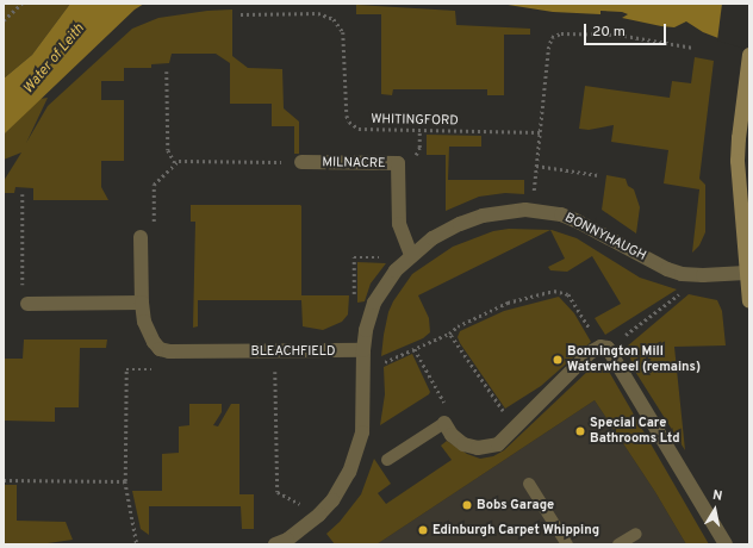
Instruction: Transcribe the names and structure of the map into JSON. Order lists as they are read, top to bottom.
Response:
{
  "streets": {
    "street": ["MILNACRE", "BONNYHAUGH", "BLEACHFIELD"],
    "path": ["WHITINGFORD"]
  },
  "crossings": [
    ["MILNACRE", "BONNYHAUGH"],
    ["BONNYHAUGH", "BLEACHFIELD"]
  ],
  "water": ["Water of Leith"],
  "places": [
    "Bonnington Mill Waterwheel (remains)",
    "Special Care Bathrooms Ltd",
    "Bobs Garage",
    "Edinburgh Carpet Whipping"
  ],
  "scale_bar": "20 m",
  "north": "top"
}
